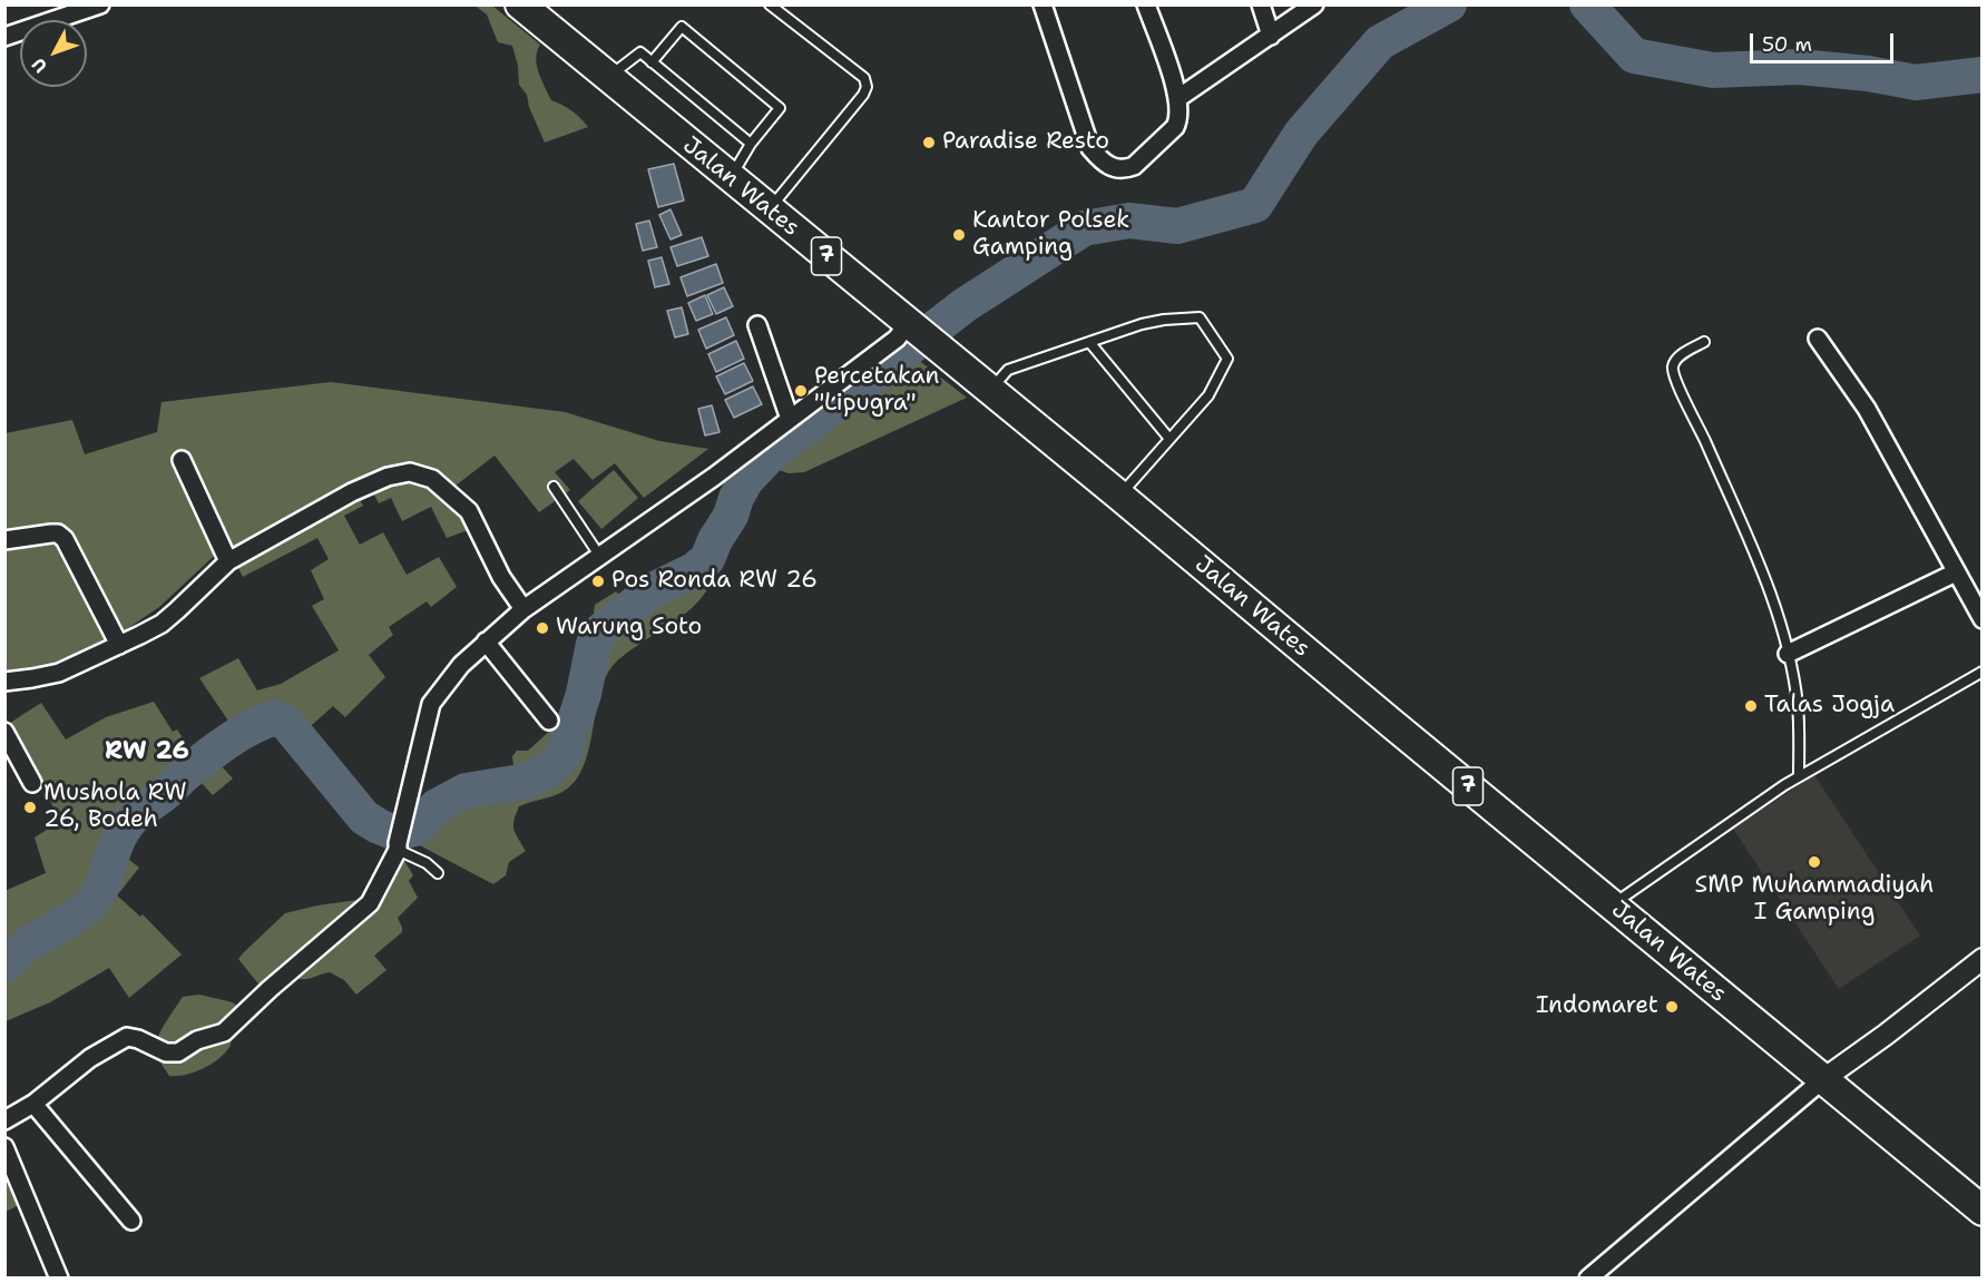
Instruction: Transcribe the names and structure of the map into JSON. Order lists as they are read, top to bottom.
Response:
{
  "streets": {
    "highway": ["Jalan Wates", "7"]
  },
  "districts": ["RW 26"],
  "places": [
    "Paradise Resto",
    "Kantor Polsek Gamping",
    "Percetakan \"Lipugra\"",
    "Pos Ronda RW 26",
    "Warung Soto",
    "Talas Jogja",
    "Mushola RW 26, Bodeh",
    "SMP Muhammadiyah I Gamping",
    "Indomaret"
  ],
  "scale_bar": "50 m",
  "north": "bottom left"
}
